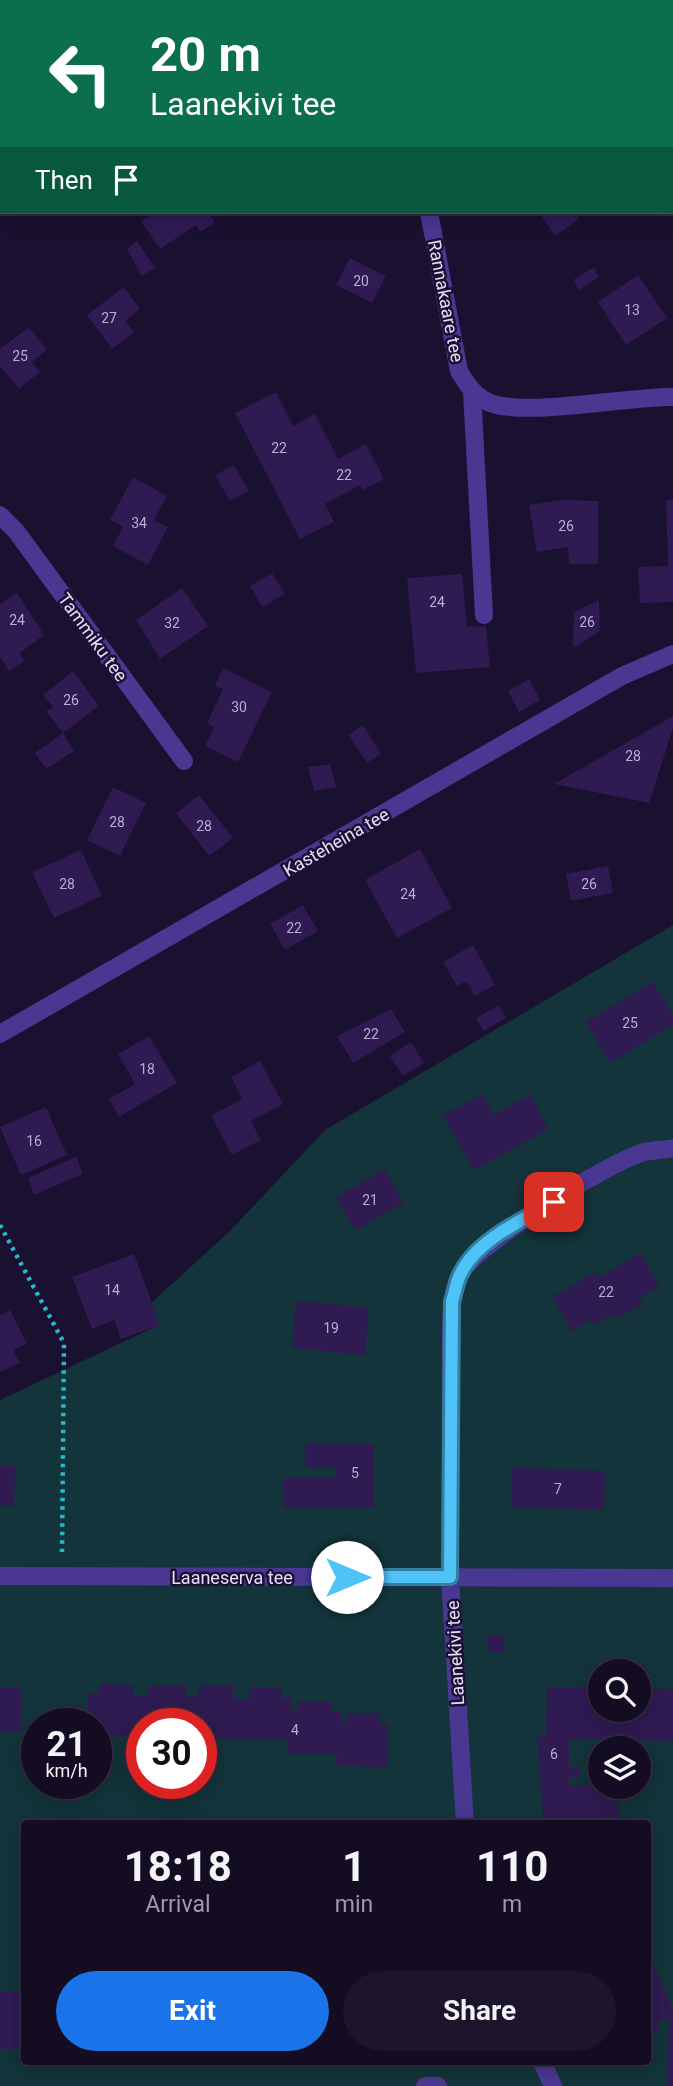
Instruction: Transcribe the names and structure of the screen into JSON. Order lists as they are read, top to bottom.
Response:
{
  "streets": {
    "street": [
      "Rannakaare tee",
      "Tammiku tee",
      "Kasteheina tee",
      "Laaneserva tee",
      "Laanekivi tee"
    ]
  },
  "crossings": [
    ["Laaneserva tee", "Laanekivi tee"]
  ],
  "house_numbers": [
    "20",
    "13",
    "27",
    "25",
    "22",
    "22",
    "34",
    "26",
    "24",
    "24",
    "26",
    "32",
    "26",
    "30",
    "28",
    "28",
    "28",
    "28",
    "26",
    "24",
    "22",
    "25",
    "22",
    "18",
    "16",
    "21",
    "14",
    "22",
    "19",
    "5",
    "7",
    "4",
    "6"
  ],
  "page": {
    "turn": ["20 m", "Laanekivi tee"],
    "then": "Then",
    "speed": "21 km/h",
    "limit": "30",
    "eta": [
      "18:18",
      "Arrival",
      "1",
      "min",
      "110",
      "m"
    ],
    "buttons": ["Exit", "Share"]
  }
}
